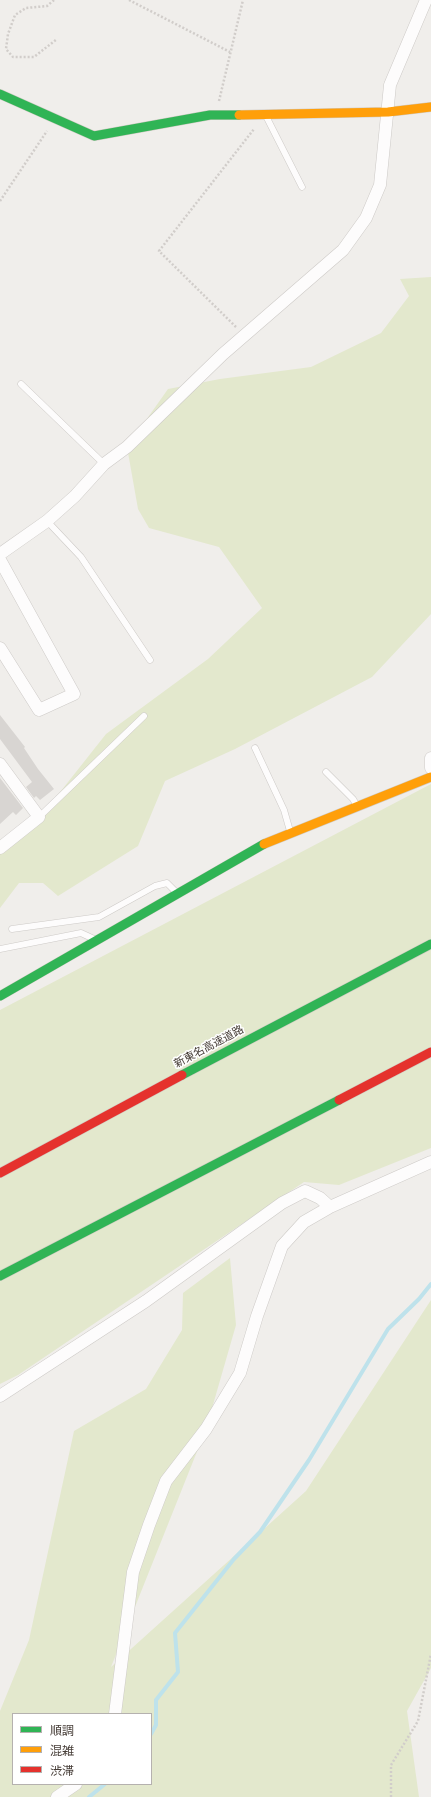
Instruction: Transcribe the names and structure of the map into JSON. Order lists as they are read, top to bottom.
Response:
{
  "streets": {
    "main road": ["新東名高速道路"]
  },
  "legend": ["順調", "混雑", "渋滞"]
}
